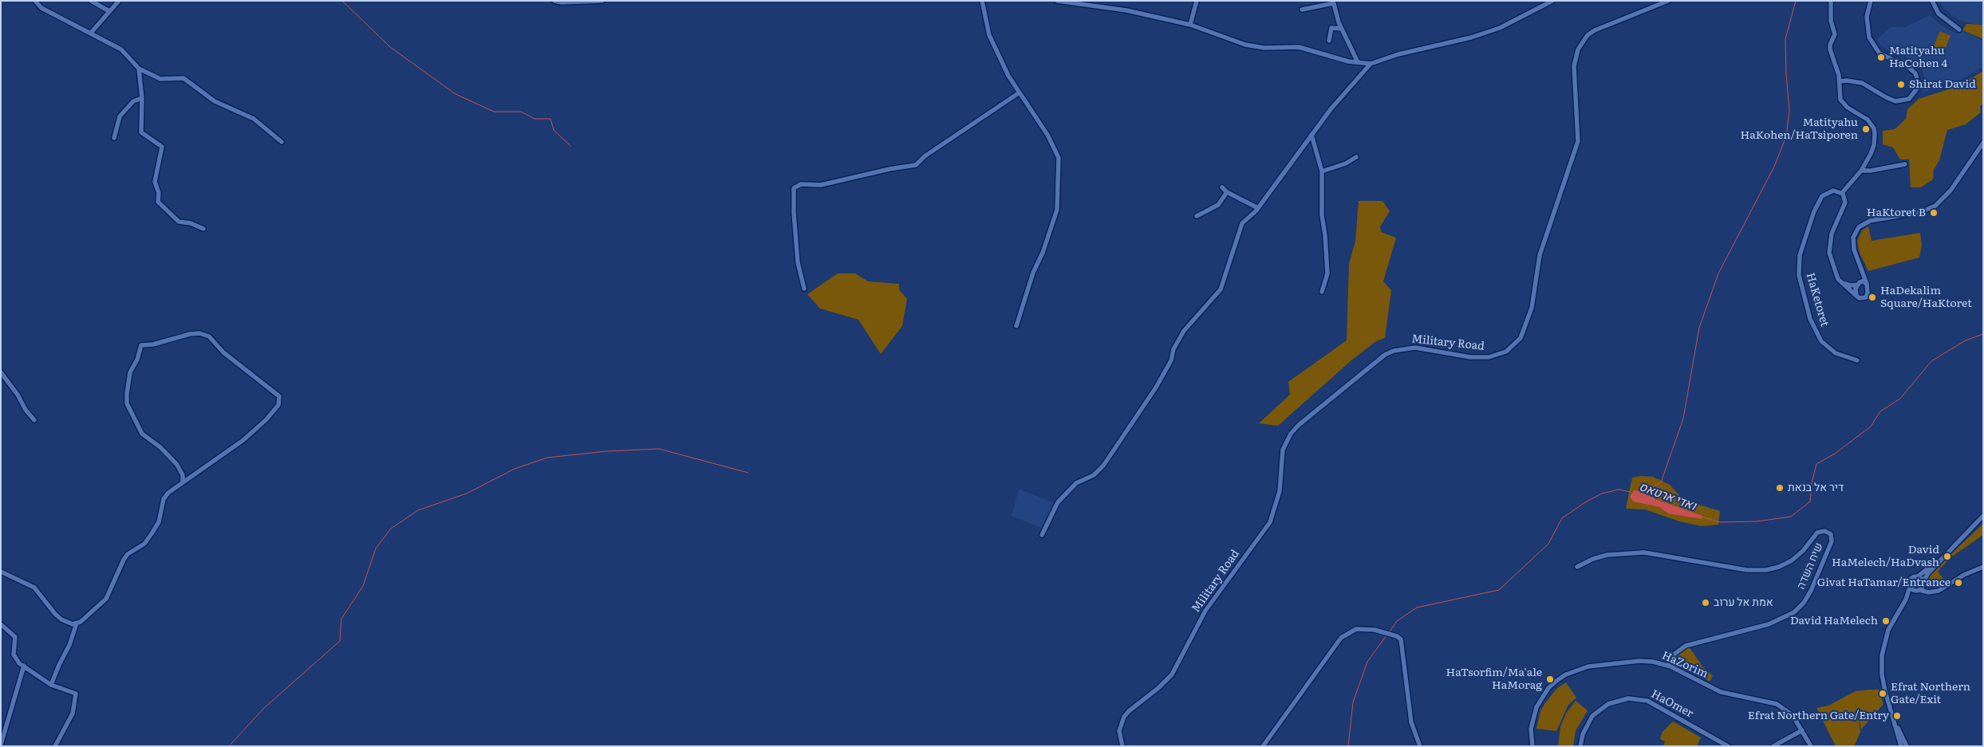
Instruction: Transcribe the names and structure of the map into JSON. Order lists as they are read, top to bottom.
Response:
{
  "streets": {
    "street": [
      "HaKetoret",
      "Military Road",
      "שיח השדה",
      "HaZorim",
      "HaOmer"
    ]
  },
  "crossings": [
    ["שיח השדה", "HaZorim"]
  ],
  "water": ["ואדי ארטאס"],
  "places": [
    "Matityahu HaCohen 4",
    "Shirat David",
    "Matityahu HaKohen/HaTsiporen",
    "HaKtoret B",
    "HaDekalim Square/HaKtoret",
    "דיר אל בנאת",
    "David HaMelech/HaDvash",
    "Givat HaTamar/Entrance",
    "אמת אל ערוב",
    "David HaMelech",
    "HaTsorfim/Ma'ale HaMorag",
    "Efrat Northern Gate/Exit",
    "Efrat Northern Gate/Entry"
  ]
}
